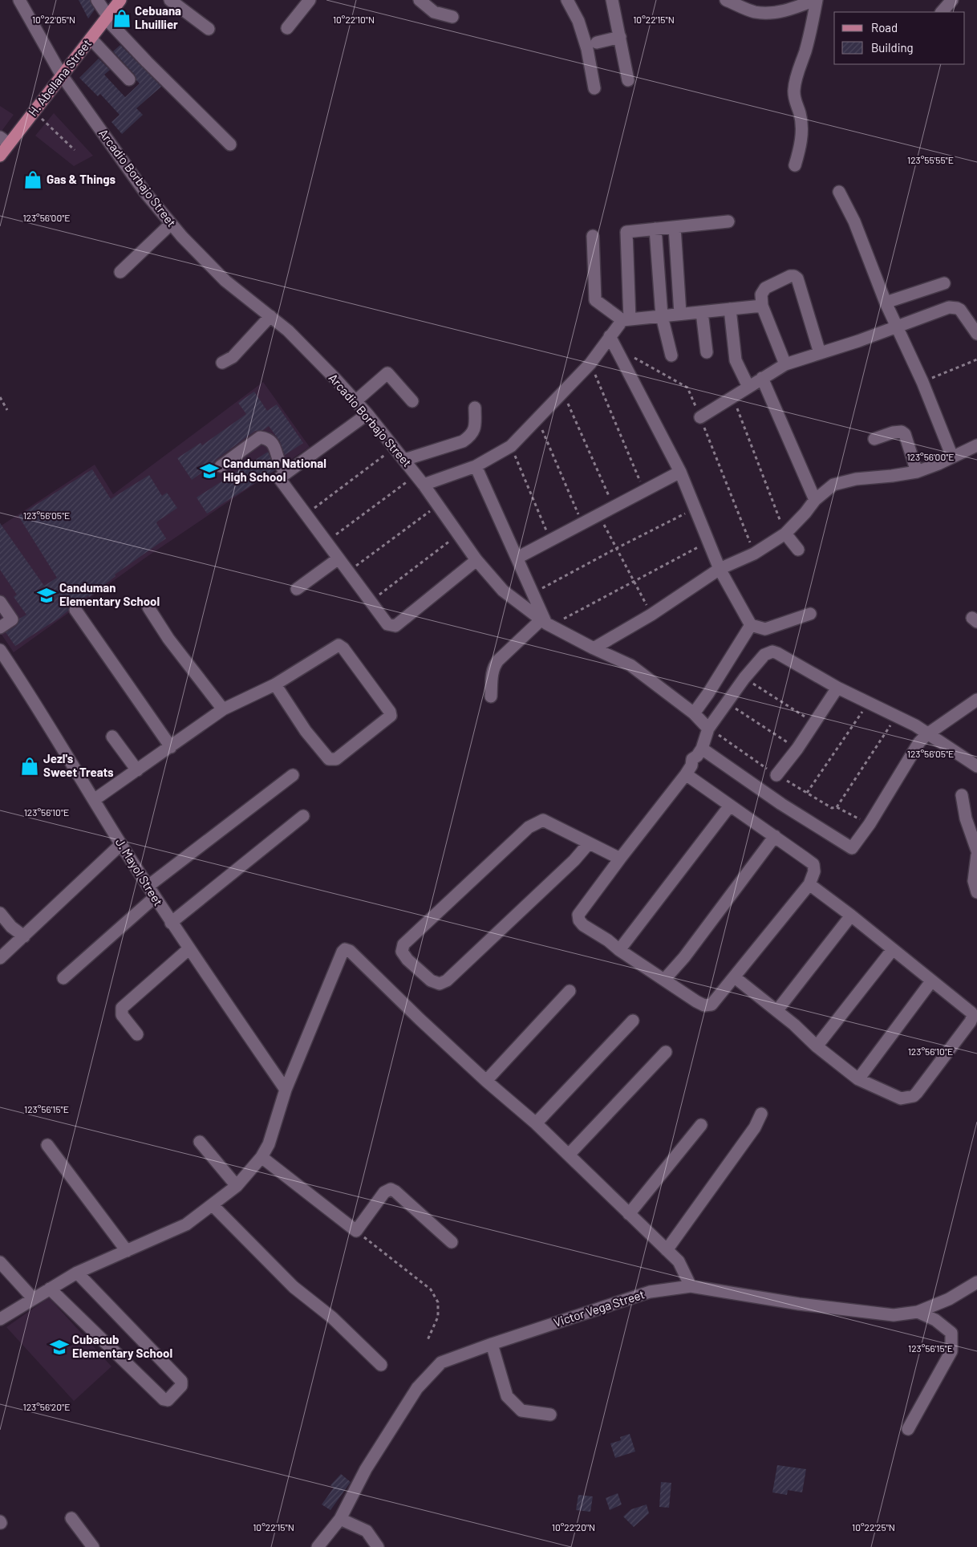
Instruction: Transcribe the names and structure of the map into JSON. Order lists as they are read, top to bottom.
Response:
{
  "streets": {
    "main road": ["H. Abellana Street"],
    "street": ["Arcadio Borbajo Street", "J. Mayol Street", "Victor Vega Street"]
  },
  "crossings": [
    ["H. Abellana Street", "Arcadio Borbajo Street"]
  ],
  "places": {
    "shop": ["Cebuana Lhuillier", "Gas & Things", "Jezl's Sweet Treats"],
    "school or university": ["Canduman National High School", "Canduman Elementary School", "Cubacub Elementary School"]
  },
  "legend": ["Road", "Building"],
  "coordinates": [
    "10°22'15\"N",
    "10°22'05\"N",
    "10°22'10\"N",
    "123°55'55\"E",
    "123°56'00\"E",
    "123°56'05\"E",
    "123°56'10\"E",
    "123°56'15\"E",
    "123°56'20\"E",
    "10°22'20\"N",
    "10°22'25\"N"
  ]
}
